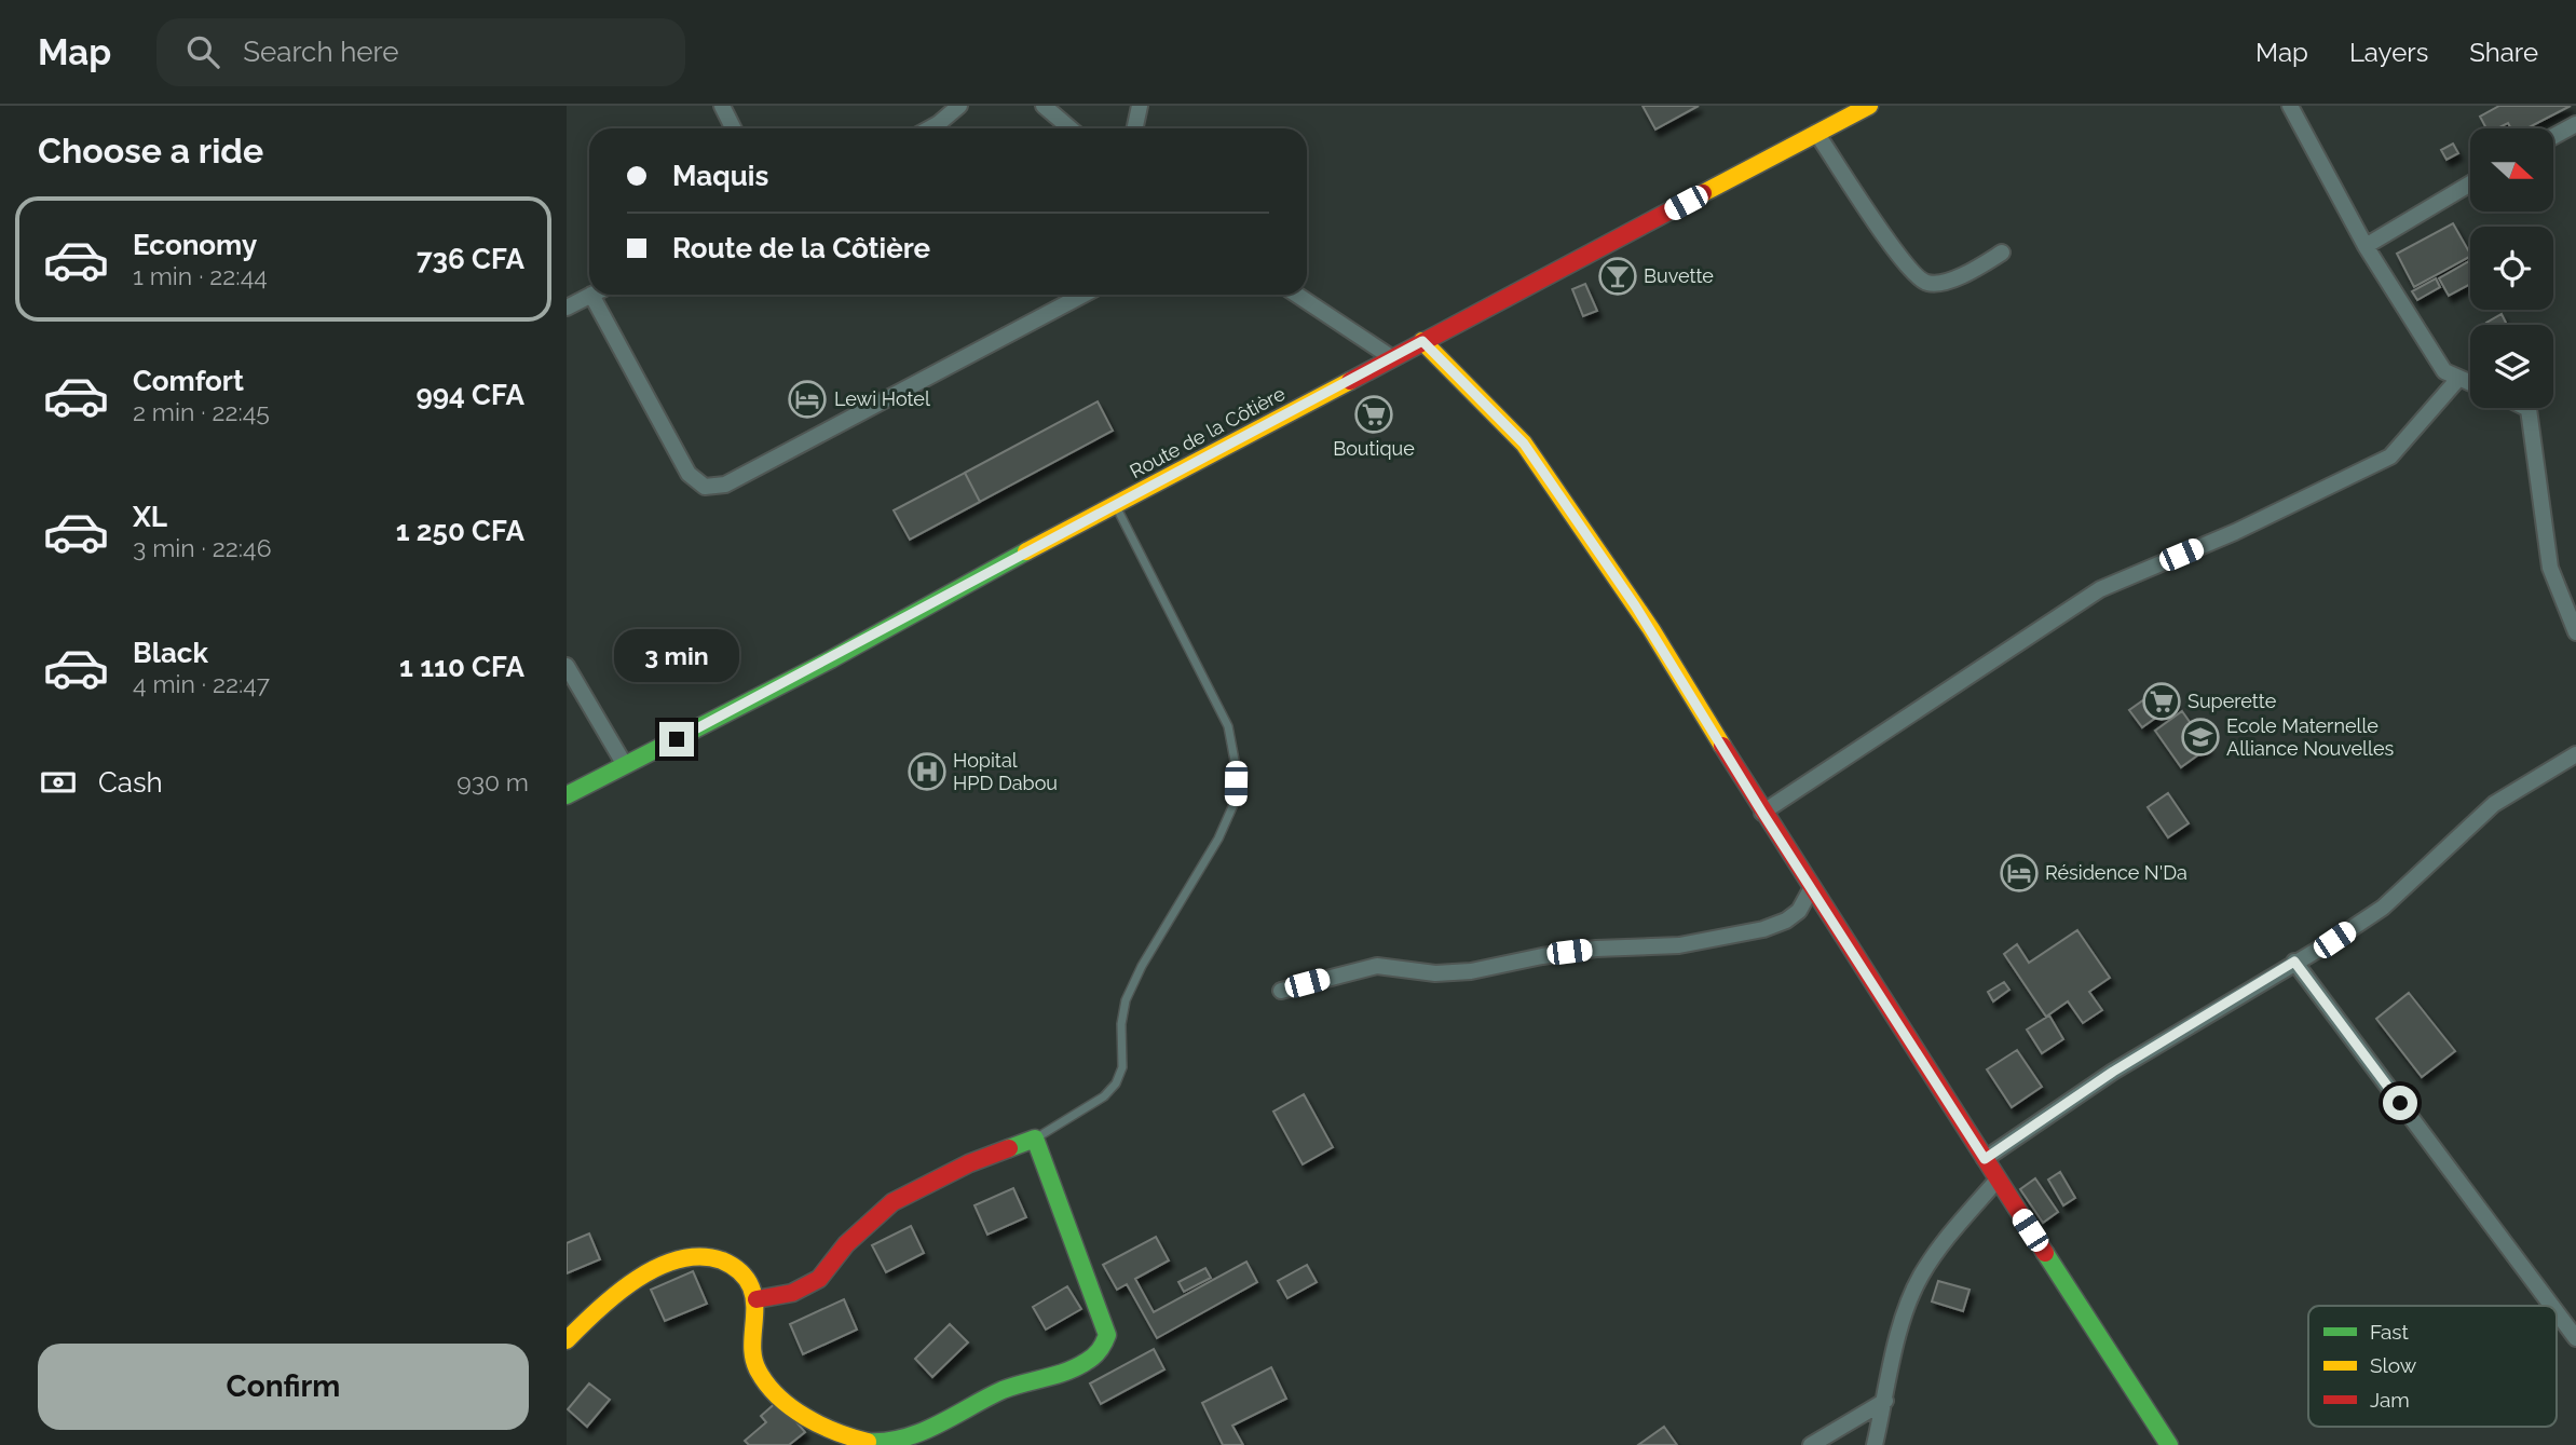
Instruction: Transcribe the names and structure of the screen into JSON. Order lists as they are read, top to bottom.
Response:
{
  "streets": {
    "street": ["Route de la Côtière"]
  },
  "places": {
    "bar": ["Buvette"],
    "hotel": ["Lewi Hotel", "Résidence N'Da"],
    "supermarket": ["Boutique", "Superette"],
    "school or university": ["Ecole Maternelle Alliance Nouvelles"],
    "hospital": ["Hopital HPD Dabou"]
  },
  "legend": ["Fast", "Slow", "Jam"],
  "north": "right",
  "page": {
    "header": "Map",
    "search": "Search here",
    "nav": ["Map", "Layers", "Share"],
    "heading": "Choose a ride",
    "banner": ["Maquis", "Route de la Côtière"],
    "list": [
      {
        "name": "Economy",
        "note": "1 min · 22:44",
        "value": "736 CFA"
      },
      {
        "name": "Comfort",
        "note": "2 min · 22:45",
        "value": "994 CFA"
      },
      {
        "name": "XL",
        "note": "3 min · 22:46",
        "value": "1 250 CFA"
      },
      {
        "name": "Black",
        "note": "4 min · 22:47",
        "value": "1 110 CFA"
      }
    ],
    "bubble": "3 min",
    "pay": ["Cash", "930 m"],
    "buttons": "Confirm"
  }
}
